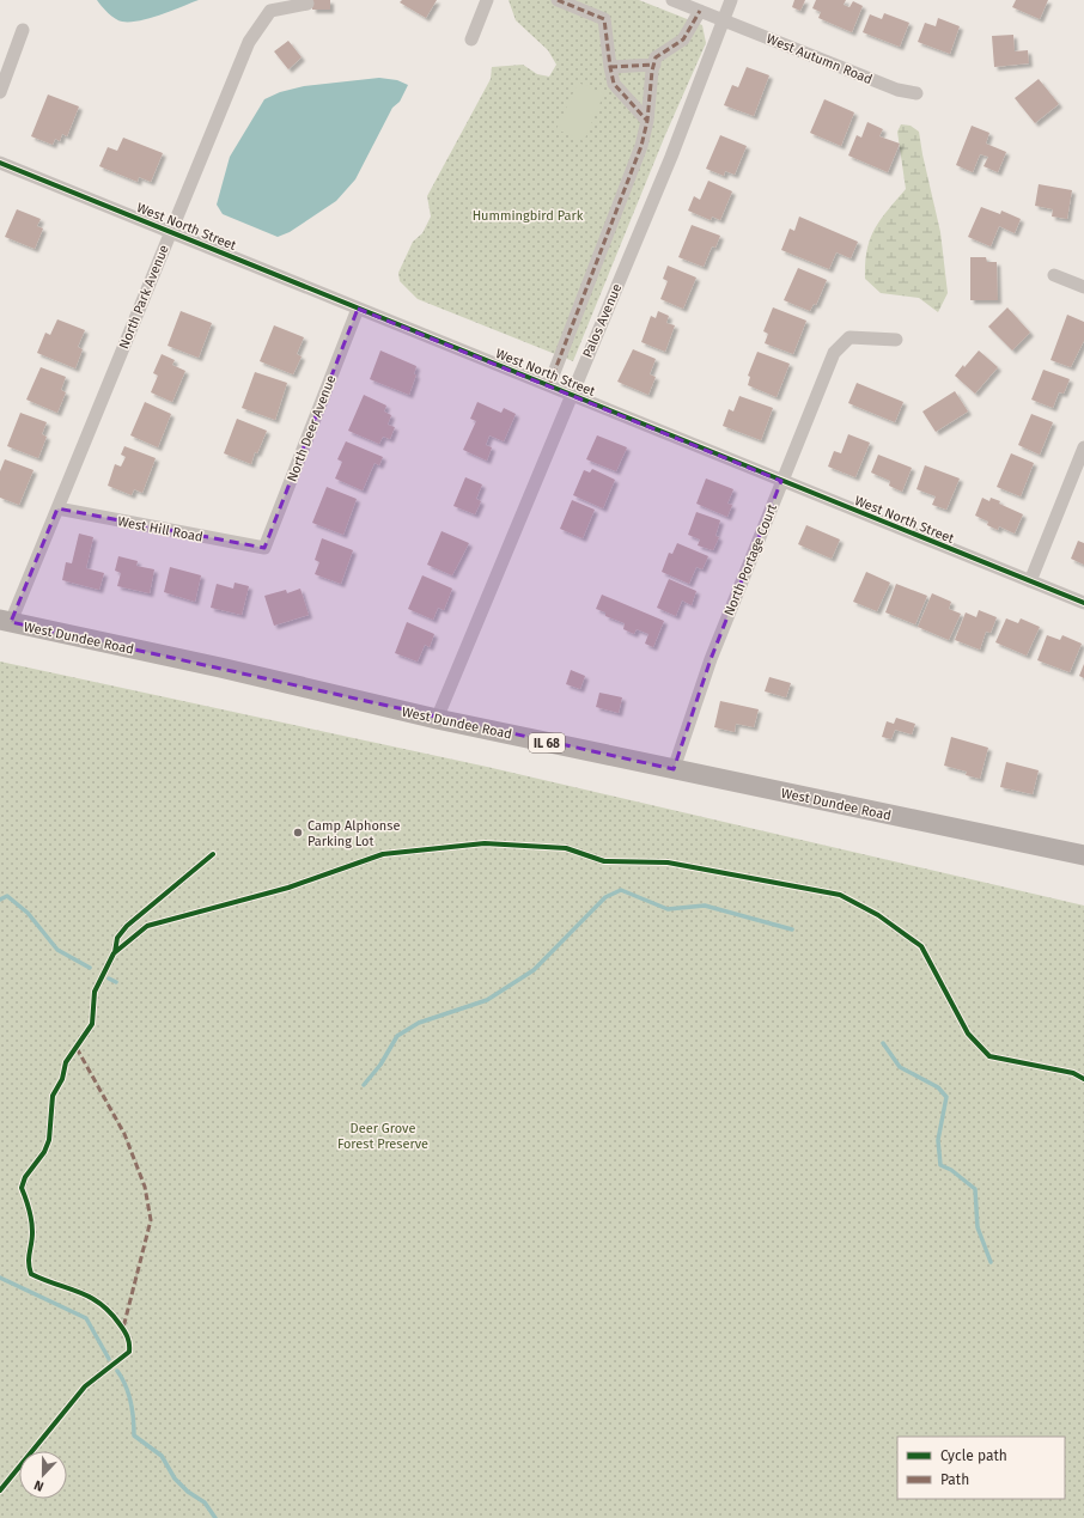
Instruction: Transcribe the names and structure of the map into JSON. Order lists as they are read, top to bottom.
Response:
{
  "streets": {
    "main road": ["West Dundee Road", "IL 68"],
    "street": [
      "West Autumn Road",
      "West North Street",
      "North Park Avenue",
      "Palos Avenue",
      "North Deer Avenue",
      "West Hill Road",
      "North Portage Court"
    ]
  },
  "crossings": [
    ["West Autumn Road", "Palos Avenue"],
    ["West North Street", "North Park Avenue"],
    ["West North Street", "Palos Avenue"],
    ["West North Street", "North Deer Avenue"],
    ["West North Street", "North Portage Court"],
    ["North Park Avenue", "West Hill Road"],
    ["North Park Avenue", "West Dundee Road"],
    ["Palos Avenue", "West Dundee Road"],
    ["North Deer Avenue", "West Hill Road"],
    ["North Portage Court", "West Dundee Road"]
  ],
  "parks": ["Hummingbird Park", "Deer Grove Forest Preserve"],
  "places": ["Camp Alphonse Parking Lot"],
  "legend": ["Cycle path", "Path"],
  "north": "bottom"
}
